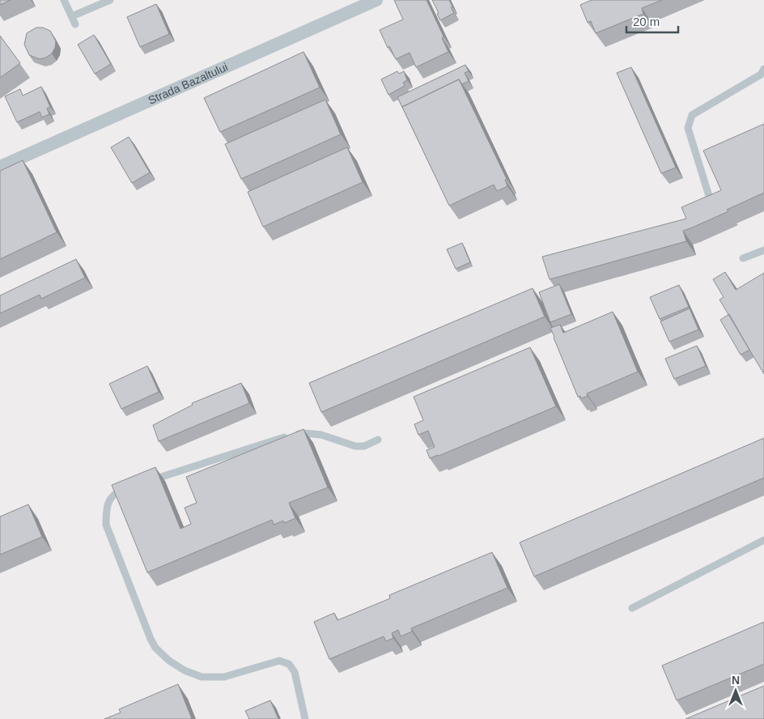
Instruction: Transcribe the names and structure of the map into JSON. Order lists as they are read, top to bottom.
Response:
{
  "streets": {
    "street": ["Strada Bazaltului"]
  },
  "scale_bar": "20 m",
  "north": "top"
}
